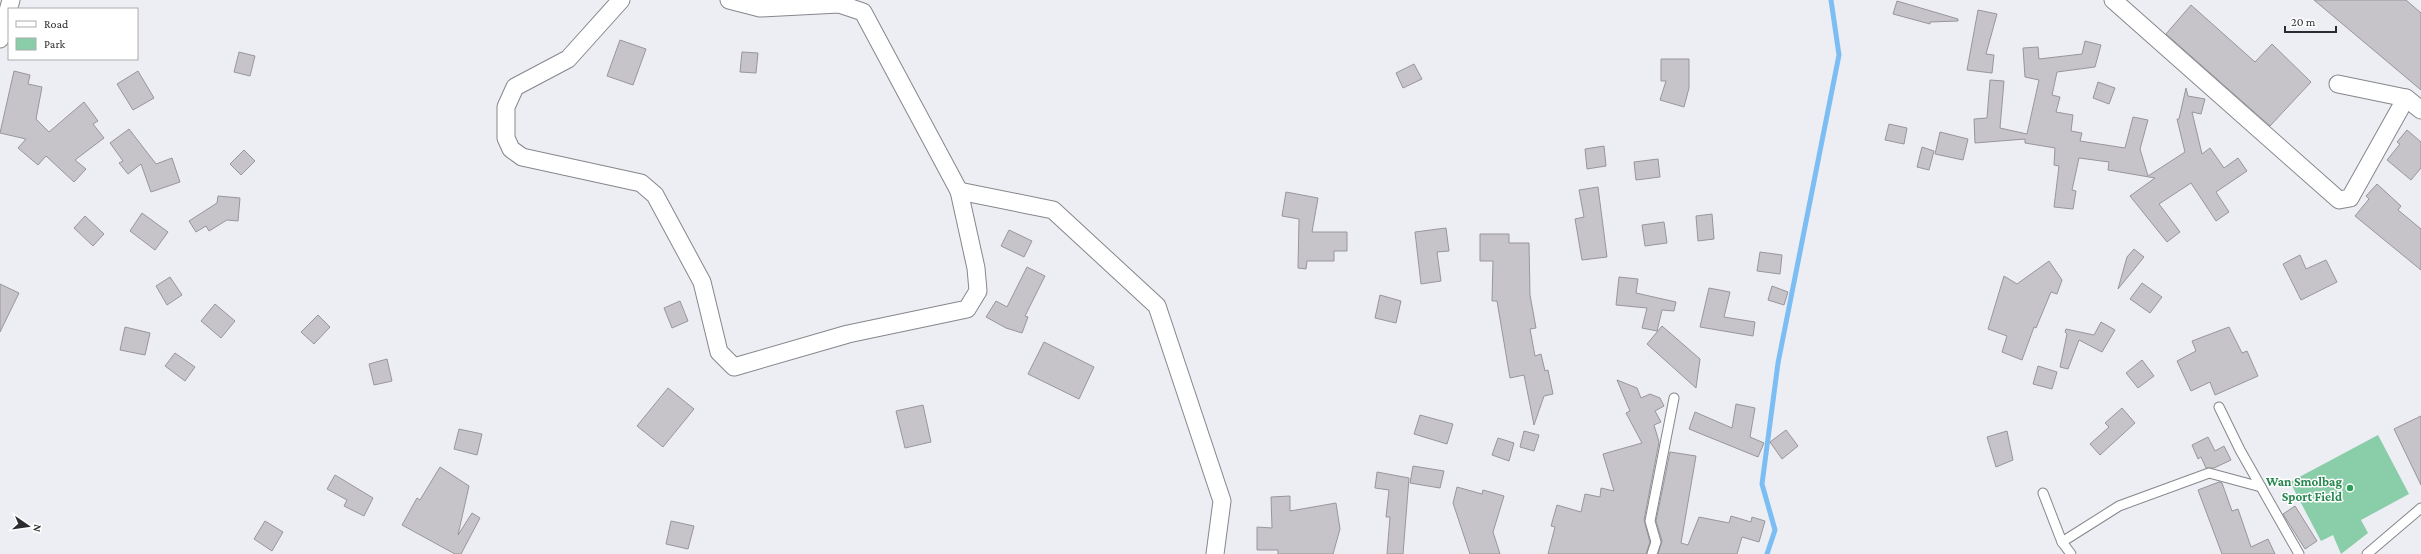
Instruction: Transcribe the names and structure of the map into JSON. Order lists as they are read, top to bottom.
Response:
{
  "places": ["Wan Smolbag Sport Field"],
  "legend": ["Road", "Park"],
  "scale_bar": "20 m",
  "north": "right"
}
